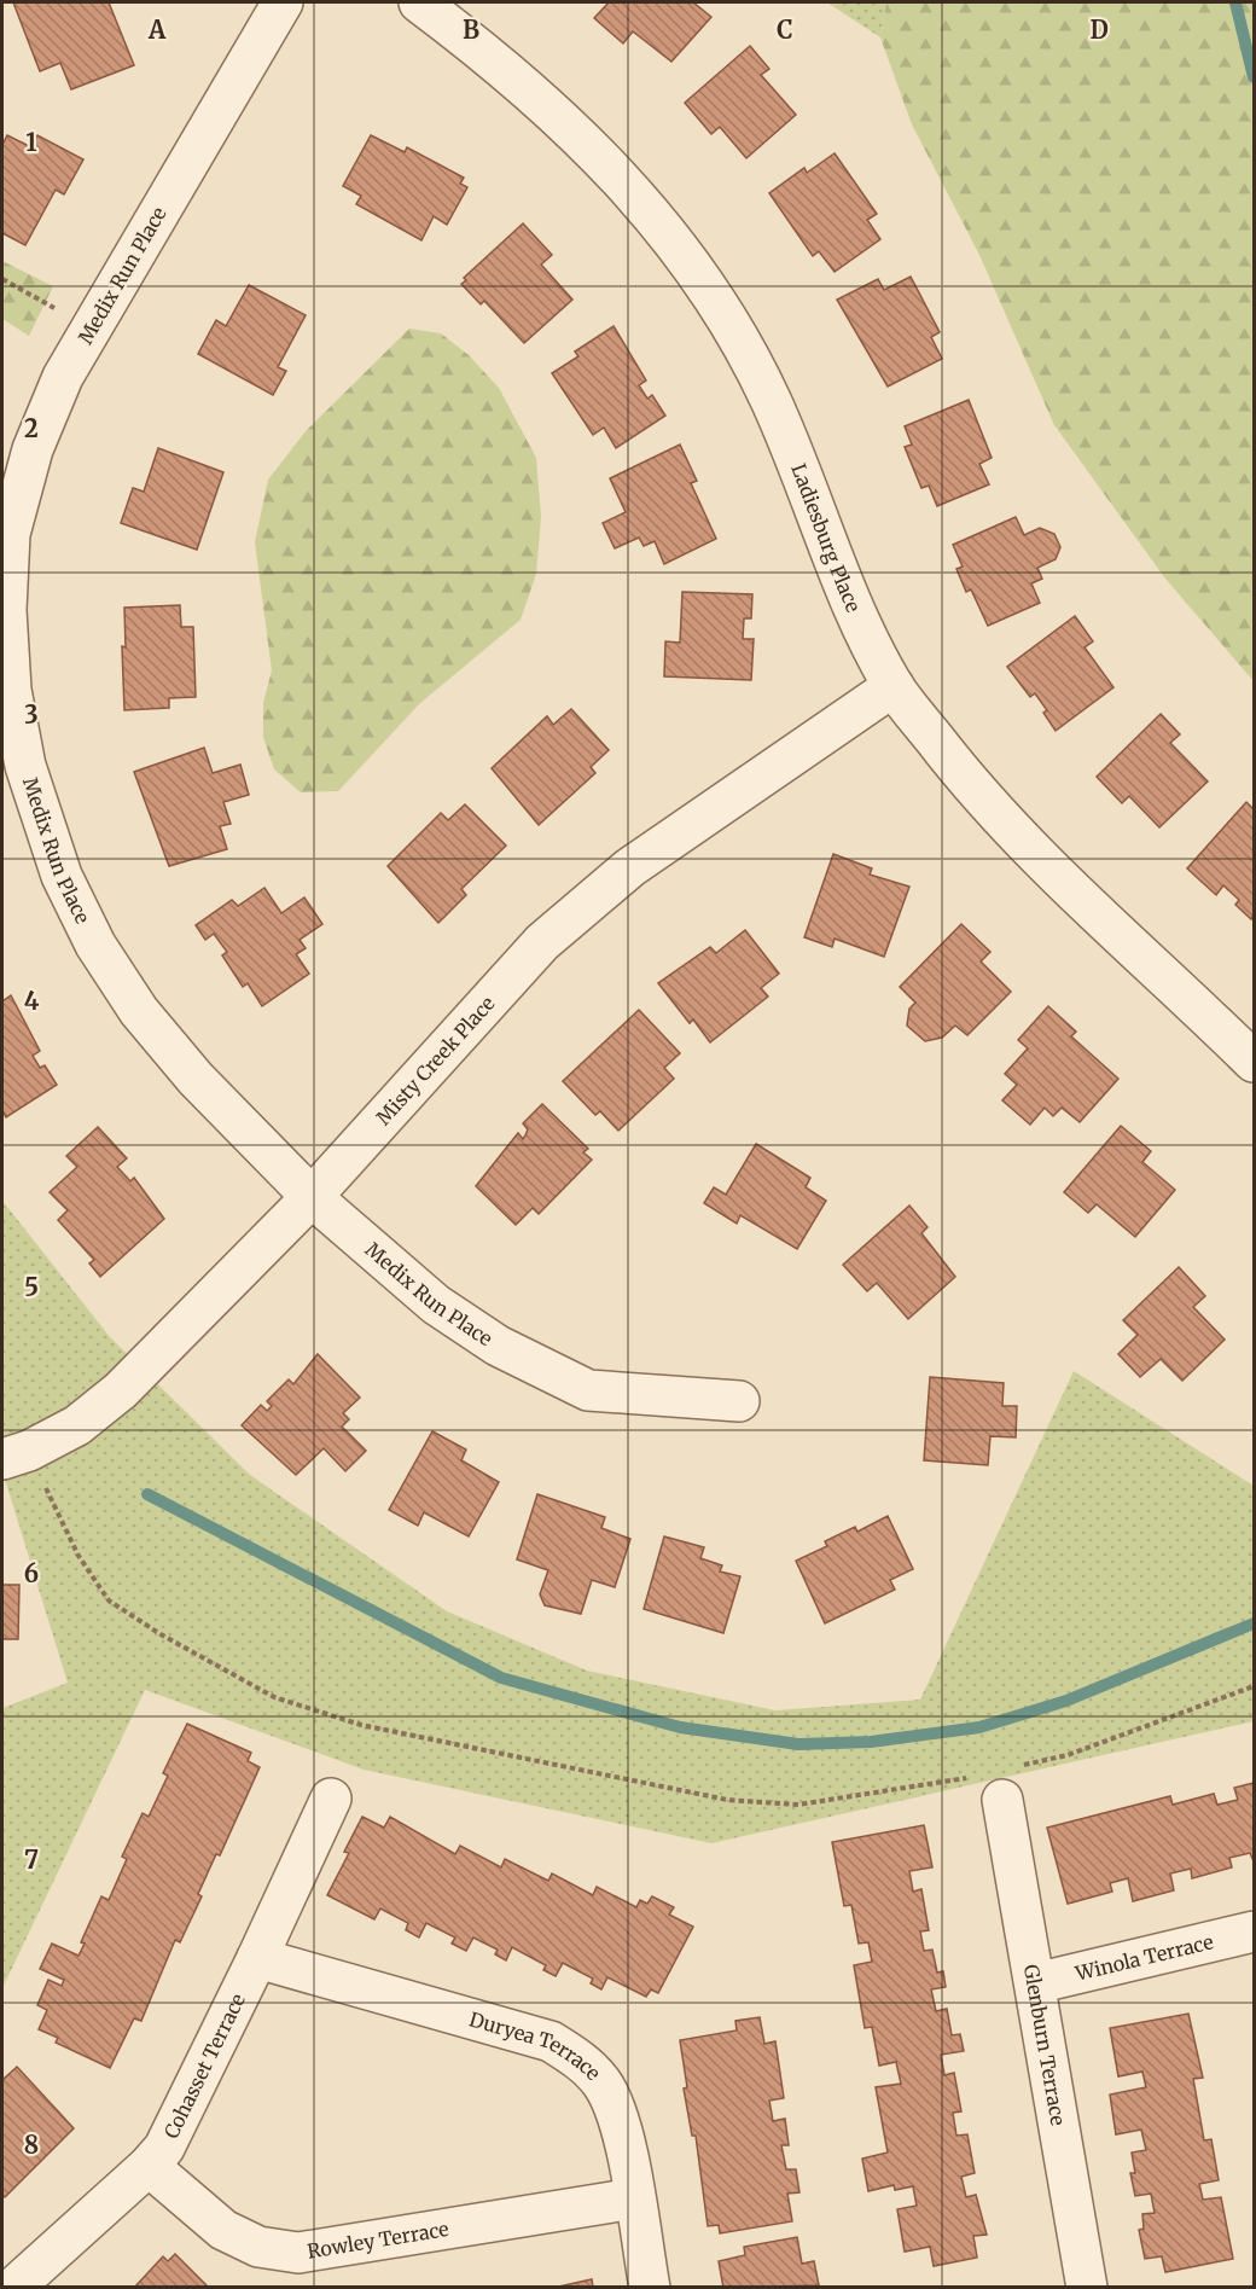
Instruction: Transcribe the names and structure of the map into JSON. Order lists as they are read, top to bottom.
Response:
{
  "streets": {
    "street": [
      "Medix Run Place",
      "Ladiesburg Place",
      "Misty Creek Place",
      "Winola Terrace",
      "Glenburn Terrace",
      "Duryea Terrace",
      "Cohasset Terrace",
      "Rowley Terrace"
    ]
  },
  "crossings": [
    ["Medix Run Place", "Misty Creek Place"],
    ["Ladiesburg Place", "Misty Creek Place"],
    ["Winola Terrace", "Glenburn Terrace"],
    ["Duryea Terrace", "Cohasset Terrace"],
    ["Duryea Terrace", "Rowley Terrace"],
    ["Cohasset Terrace", "Rowley Terrace"]
  ],
  "grid": {
    "columns": [
      "A",
      "B",
      "C",
      "D"
    ],
    "rows": [
      "1",
      "2",
      "3",
      "4",
      "5",
      "6",
      "7",
      "8"
    ]
  }
}
